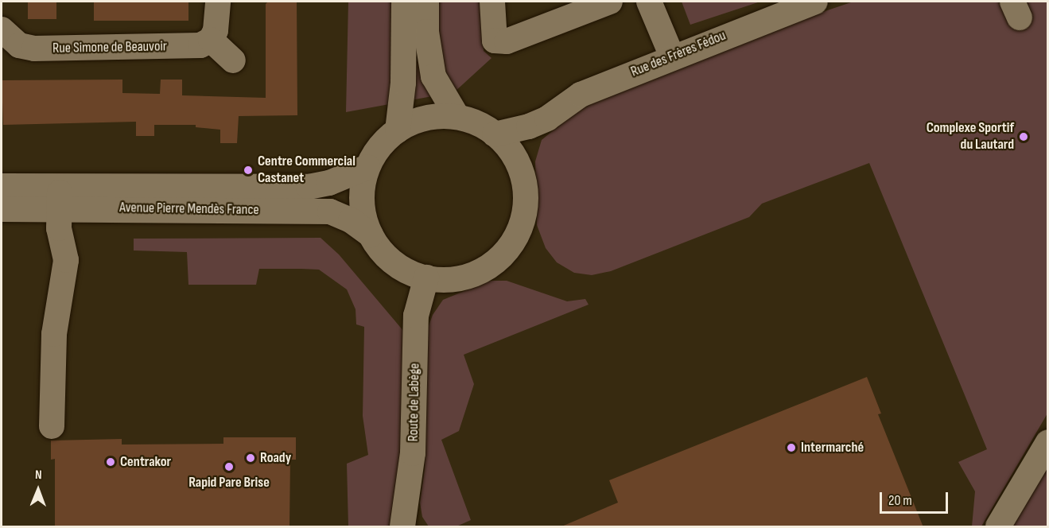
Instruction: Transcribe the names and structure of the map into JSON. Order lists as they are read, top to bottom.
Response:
{
  "streets": {
    "street": [
      "Rue Simone de Beauvoir",
      "Rue des Frères Fédou",
      "Avenue Pierre Mendès France",
      "Route de Labège"
    ]
  },
  "crossings": [
    ["Rue des Frères Fédou", "Avenue Pierre Mendès France"],
    ["Rue des Frères Fédou", "Route de Labège"],
    ["Avenue Pierre Mendès France", "Route de Labège"]
  ],
  "places": [
    "Complexe Sportif du Lautard",
    "Centre Commercial Castanet",
    "Intermarché",
    "Roady",
    "Centrakor",
    "Rapid Pare Brise"
  ],
  "scale_bar": "20 m",
  "north": "top"
}
